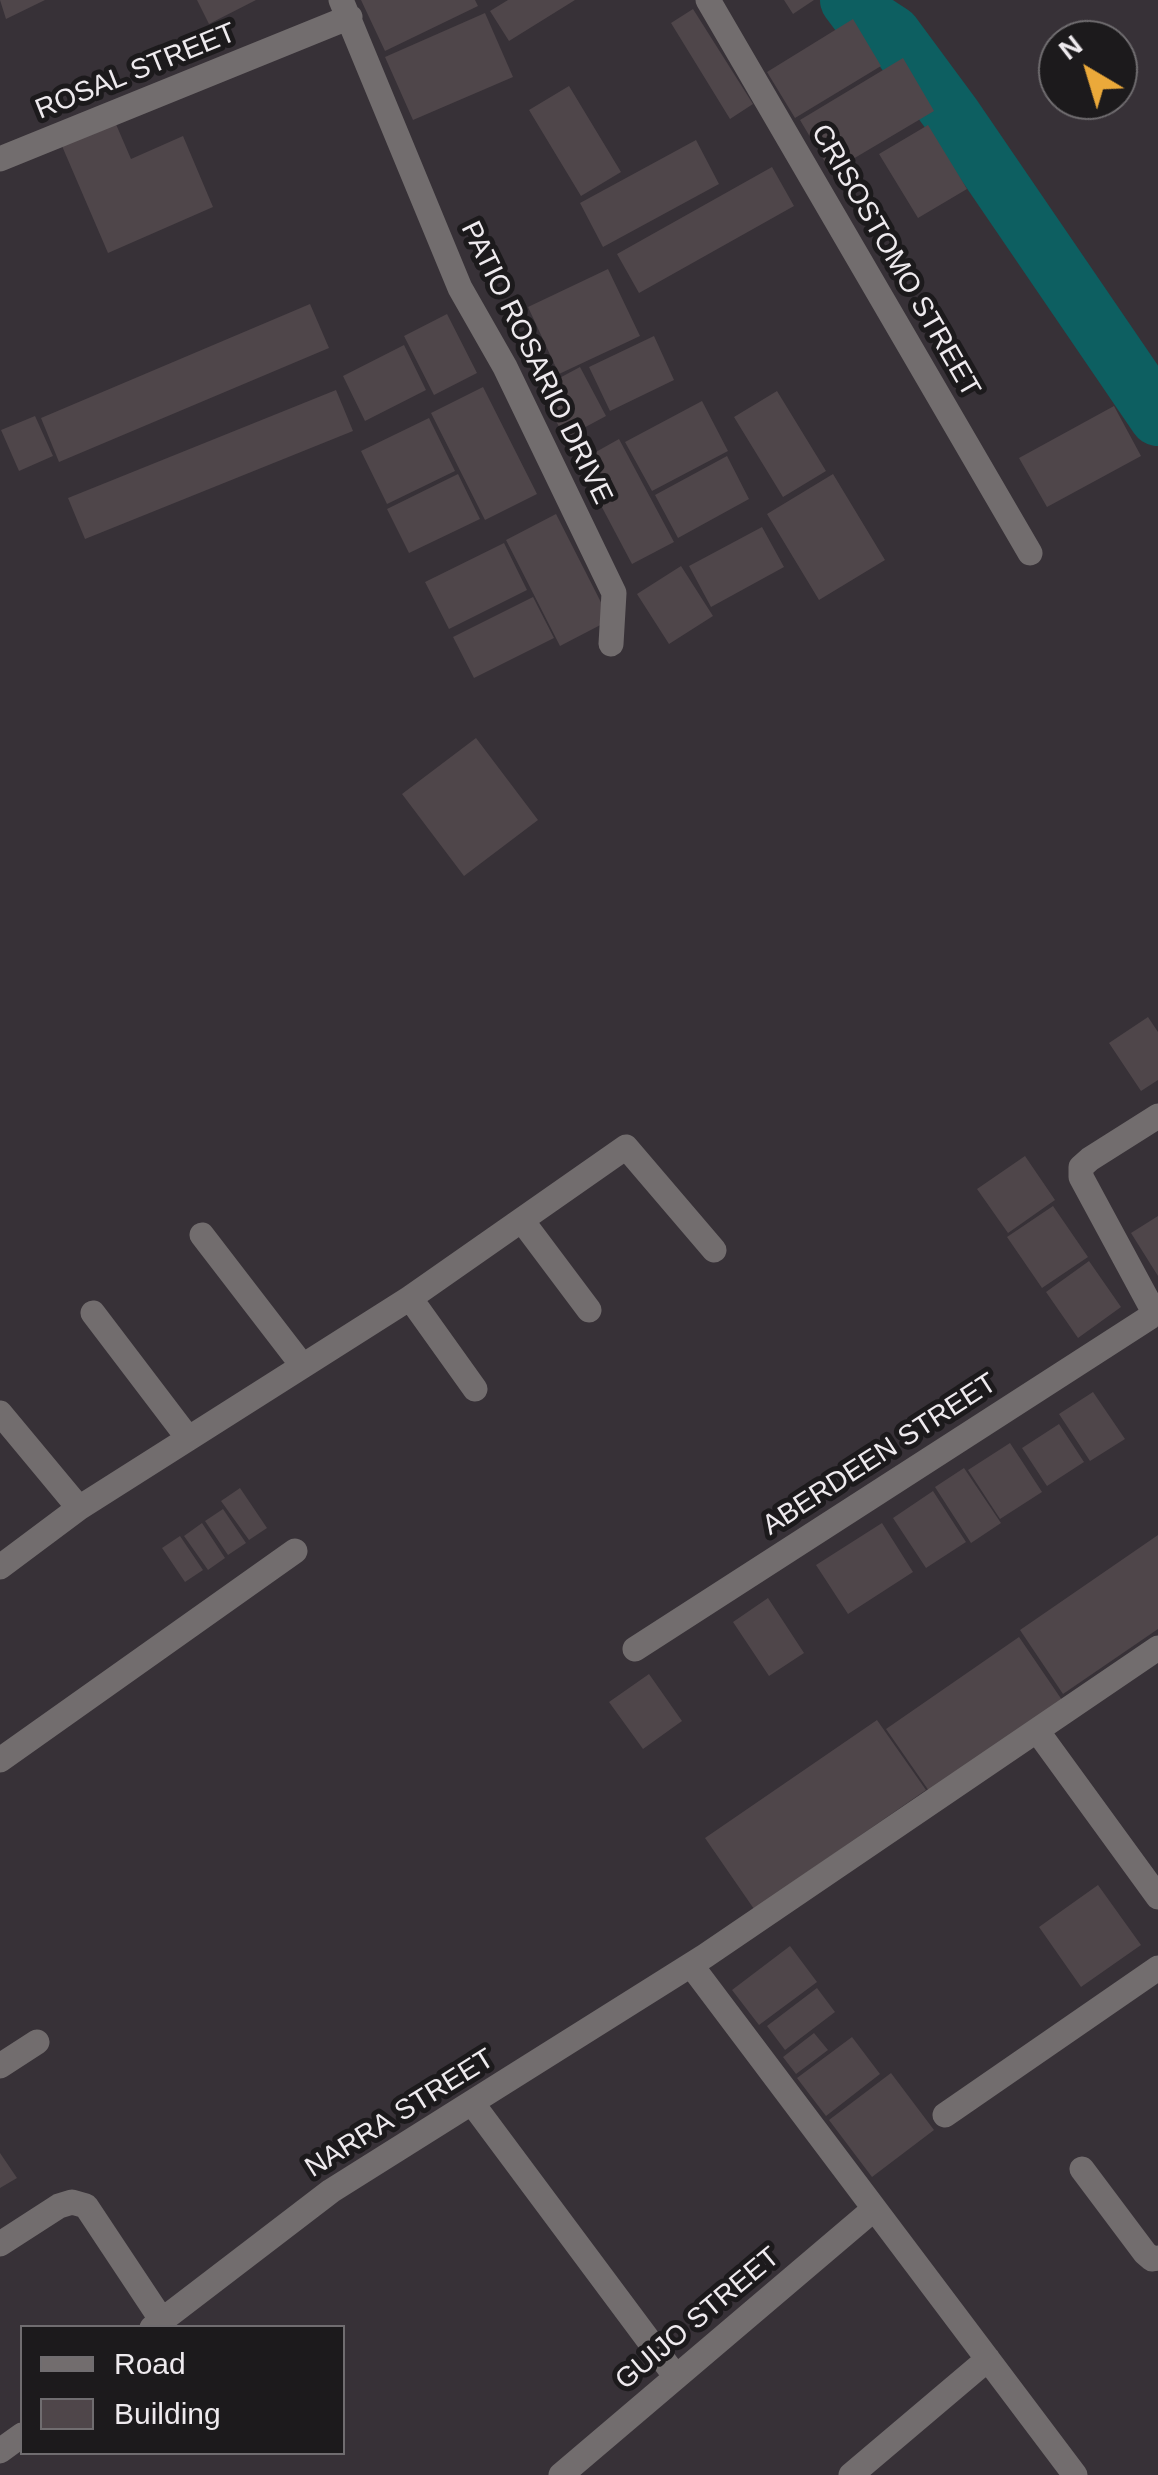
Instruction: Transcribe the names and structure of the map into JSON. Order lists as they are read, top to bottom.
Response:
{
  "streets": {
    "street": [
      "ROSAL STREET",
      "CRISOSTOMO STREET",
      "PATIO ROSARIO DRIVE",
      "ABERDEEN STREET",
      "NARRA STREET",
      "GUIJO STREET"
    ]
  },
  "crossings": [
    ["ROSAL STREET", "PATIO ROSARIO DRIVE"]
  ],
  "legend": ["Road", "Building"],
  "north": "top left"
}
